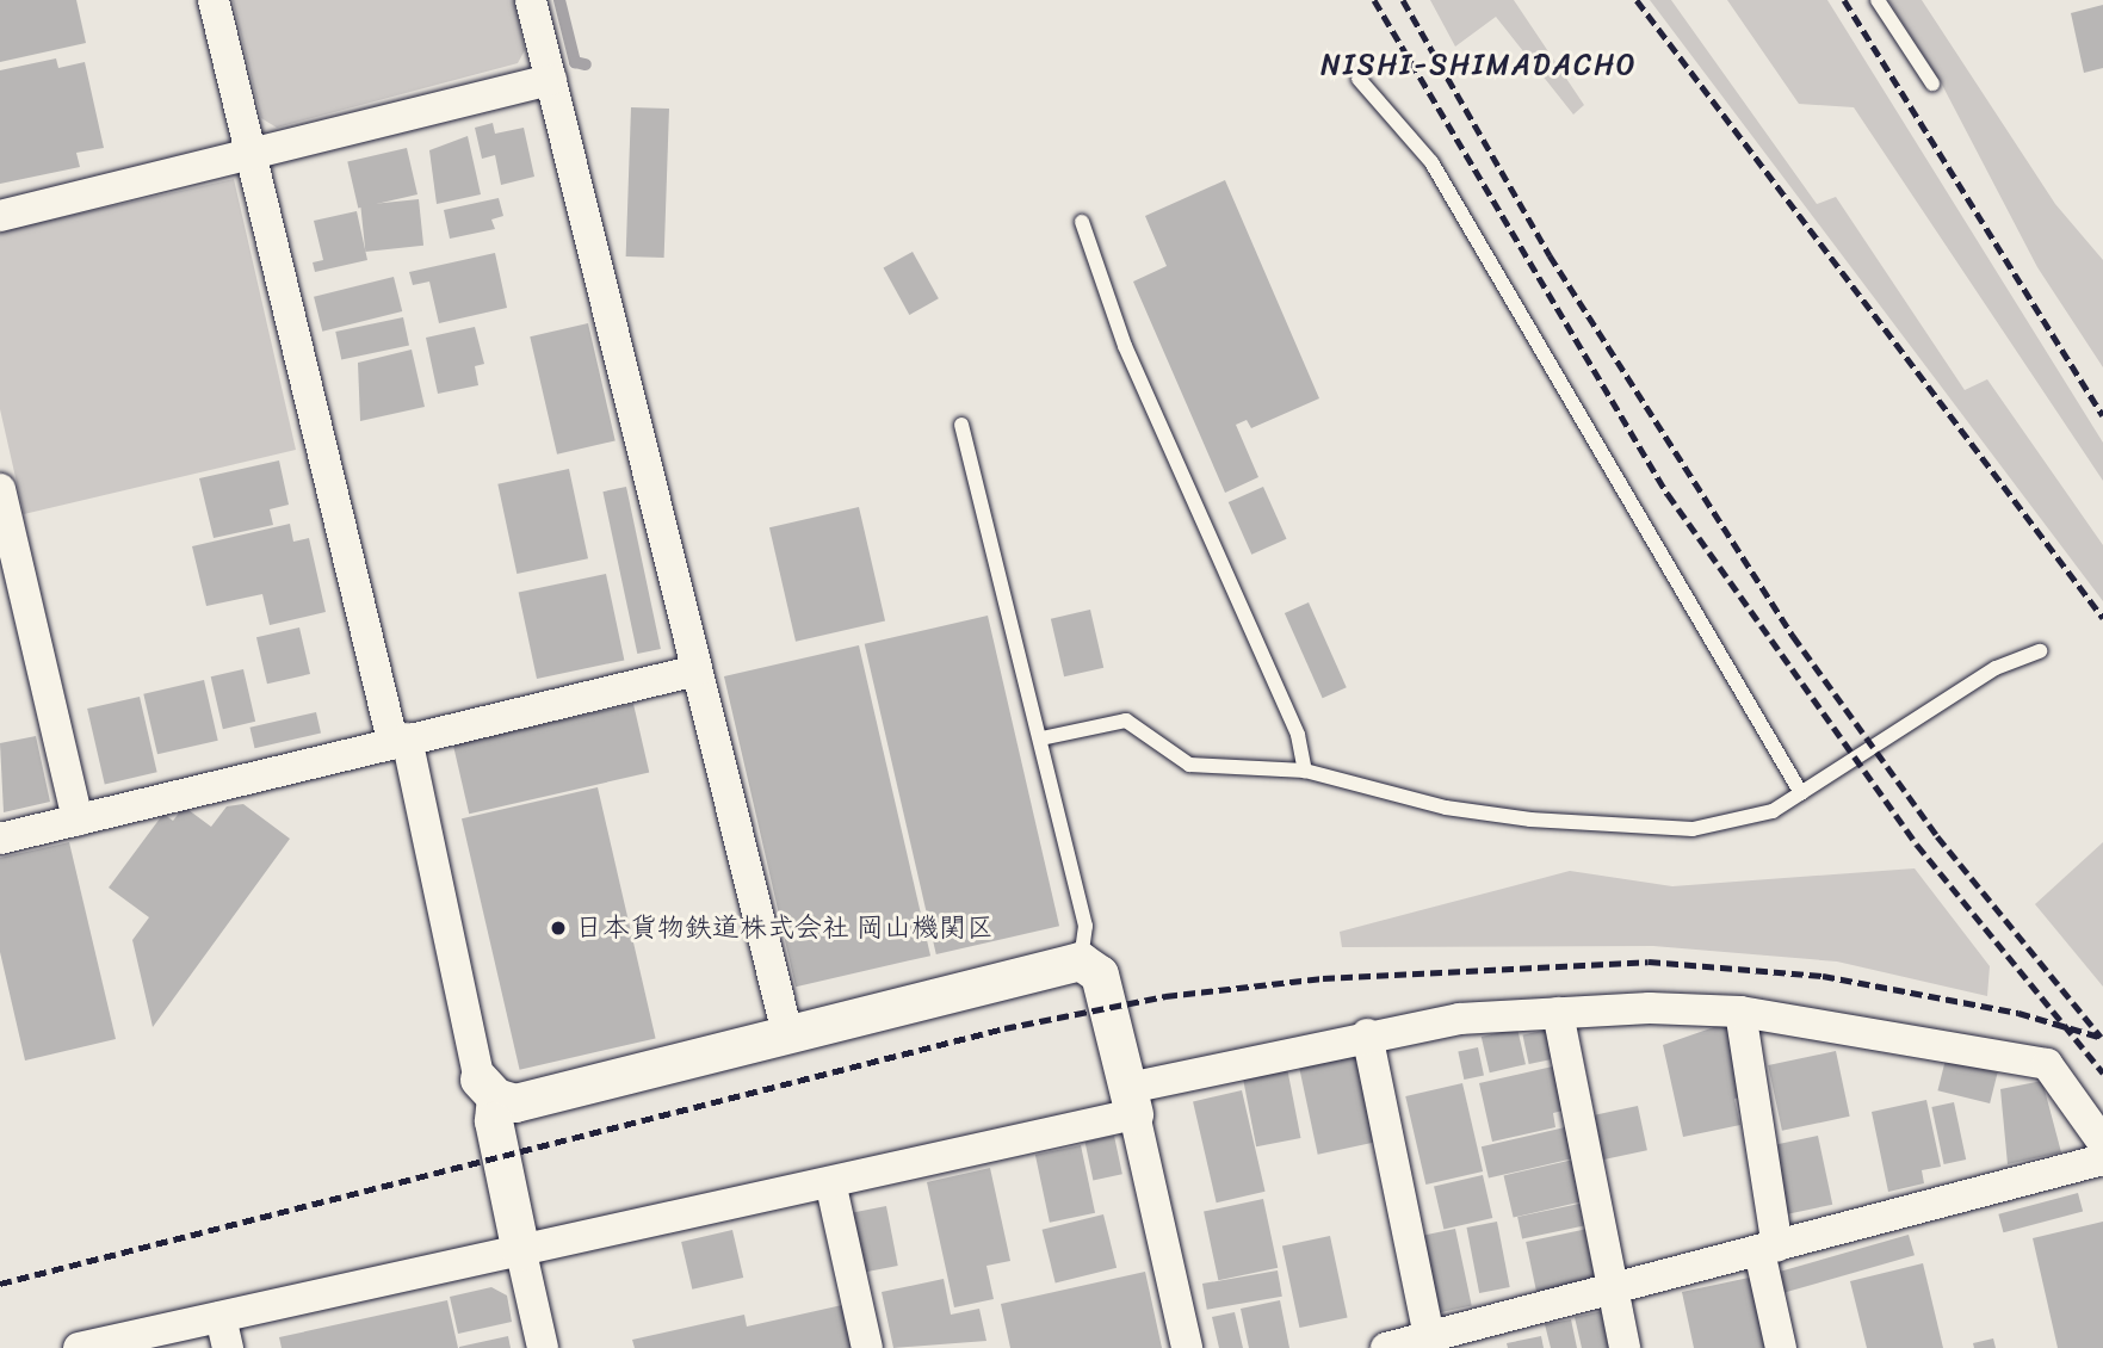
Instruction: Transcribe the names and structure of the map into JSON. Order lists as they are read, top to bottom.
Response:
{
  "districts": ["NISHI-SHIMADACHO"],
  "places": ["日本貨物鉄道株式会社 岡山機関区"]
}
